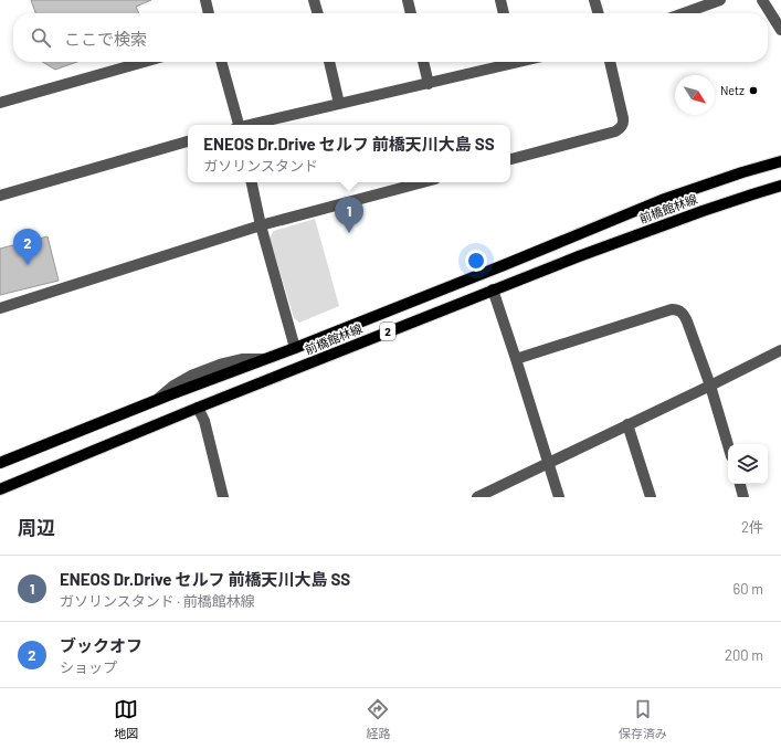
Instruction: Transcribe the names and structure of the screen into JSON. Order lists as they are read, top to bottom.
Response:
{
  "streets": {
    "main road": ["前橋館林線", "2"]
  },
  "places": ["Netz"],
  "north": "bottom right",
  "page": {
    "search": "ここで検索",
    "popup": ["ENEOS Dr.Drive セルフ 前橋天川大島 SS", "ガソリンスタンド"],
    "pins": ["1", "2"],
    "heading": ["周辺", "2件"],
    "list": [
      {
        "mark": "1",
        "name": "ENEOS Dr.Drive セルフ 前橋天川大島 SS",
        "note": "ガソリンスタンド · 前橋館林線",
        "value": "60 m"
      },
      {
        "mark": "2",
        "name": "ブックオフ",
        "note": "ショップ",
        "value": "200 m"
      }
    ],
    "nav": ["地図", "経路", "保存済み"]
  }
}
